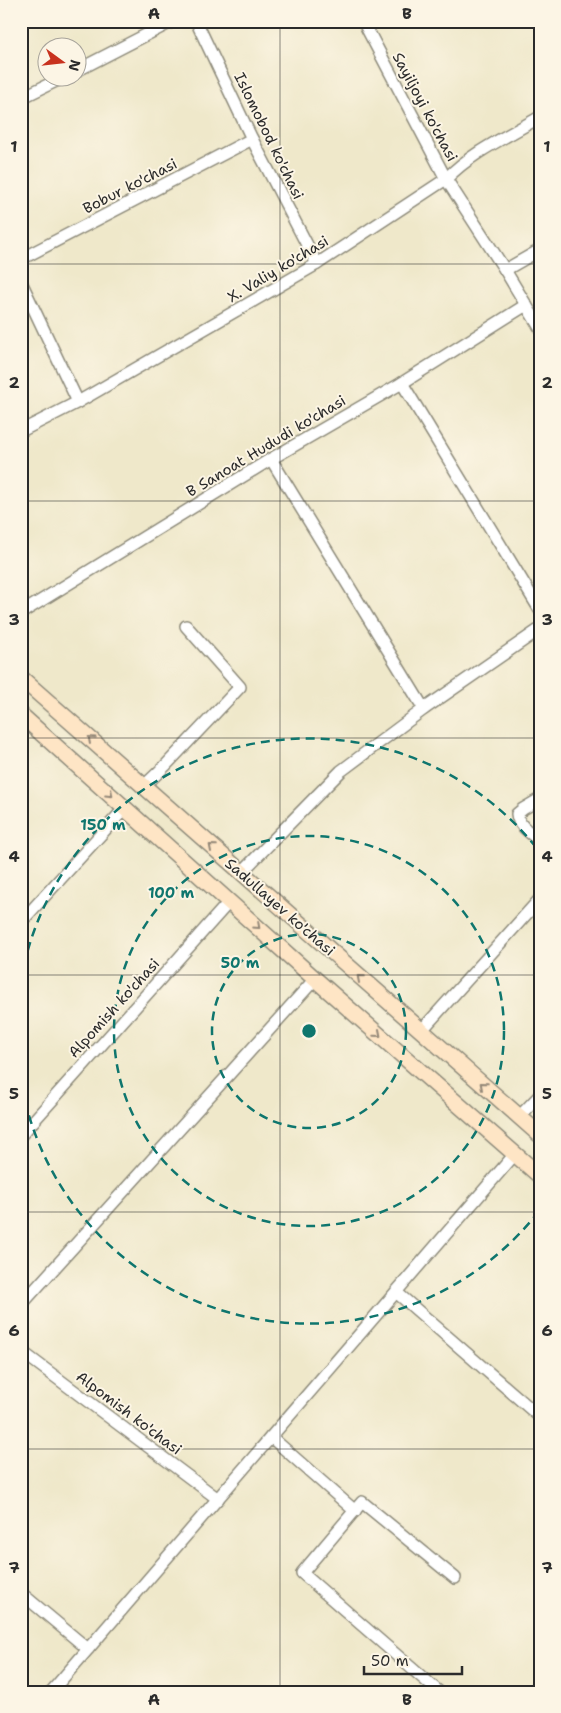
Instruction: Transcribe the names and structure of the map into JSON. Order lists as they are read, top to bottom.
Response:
{
  "streets": {
    "main road": ["Sadullayev ko'chasi"],
    "street": [
      "Sayiljoyi ko'chasi",
      "Islomobod ko'chasi",
      "Bobur ko'chasi",
      "X. Valiy ko'chasi",
      "B Sanoat Hududi ko'chasi",
      "Alpomish ko'chasi"
    ]
  },
  "crossings": [
    ["Sayiljoyi ko'chasi", "X. Valiy ko'chasi"],
    ["Sayiljoyi ko'chasi", "B Sanoat Hududi ko'chasi"],
    ["Islomobod ko'chasi", "Bobur ko'chasi"],
    ["Islomobod ko'chasi", "X. Valiy ko'chasi"],
    ["Sadullayev ko'chasi", "Alpomish ko'chasi"]
  ],
  "scale_bar": "50 m",
  "north": "right",
  "grid": {
    "columns": ["A", "B"],
    "rows": [
      "1",
      "2",
      "3",
      "4",
      "5",
      "6",
      "7"
    ]
  },
  "rings": ["150 m", "100 m", "50 m"]
}
